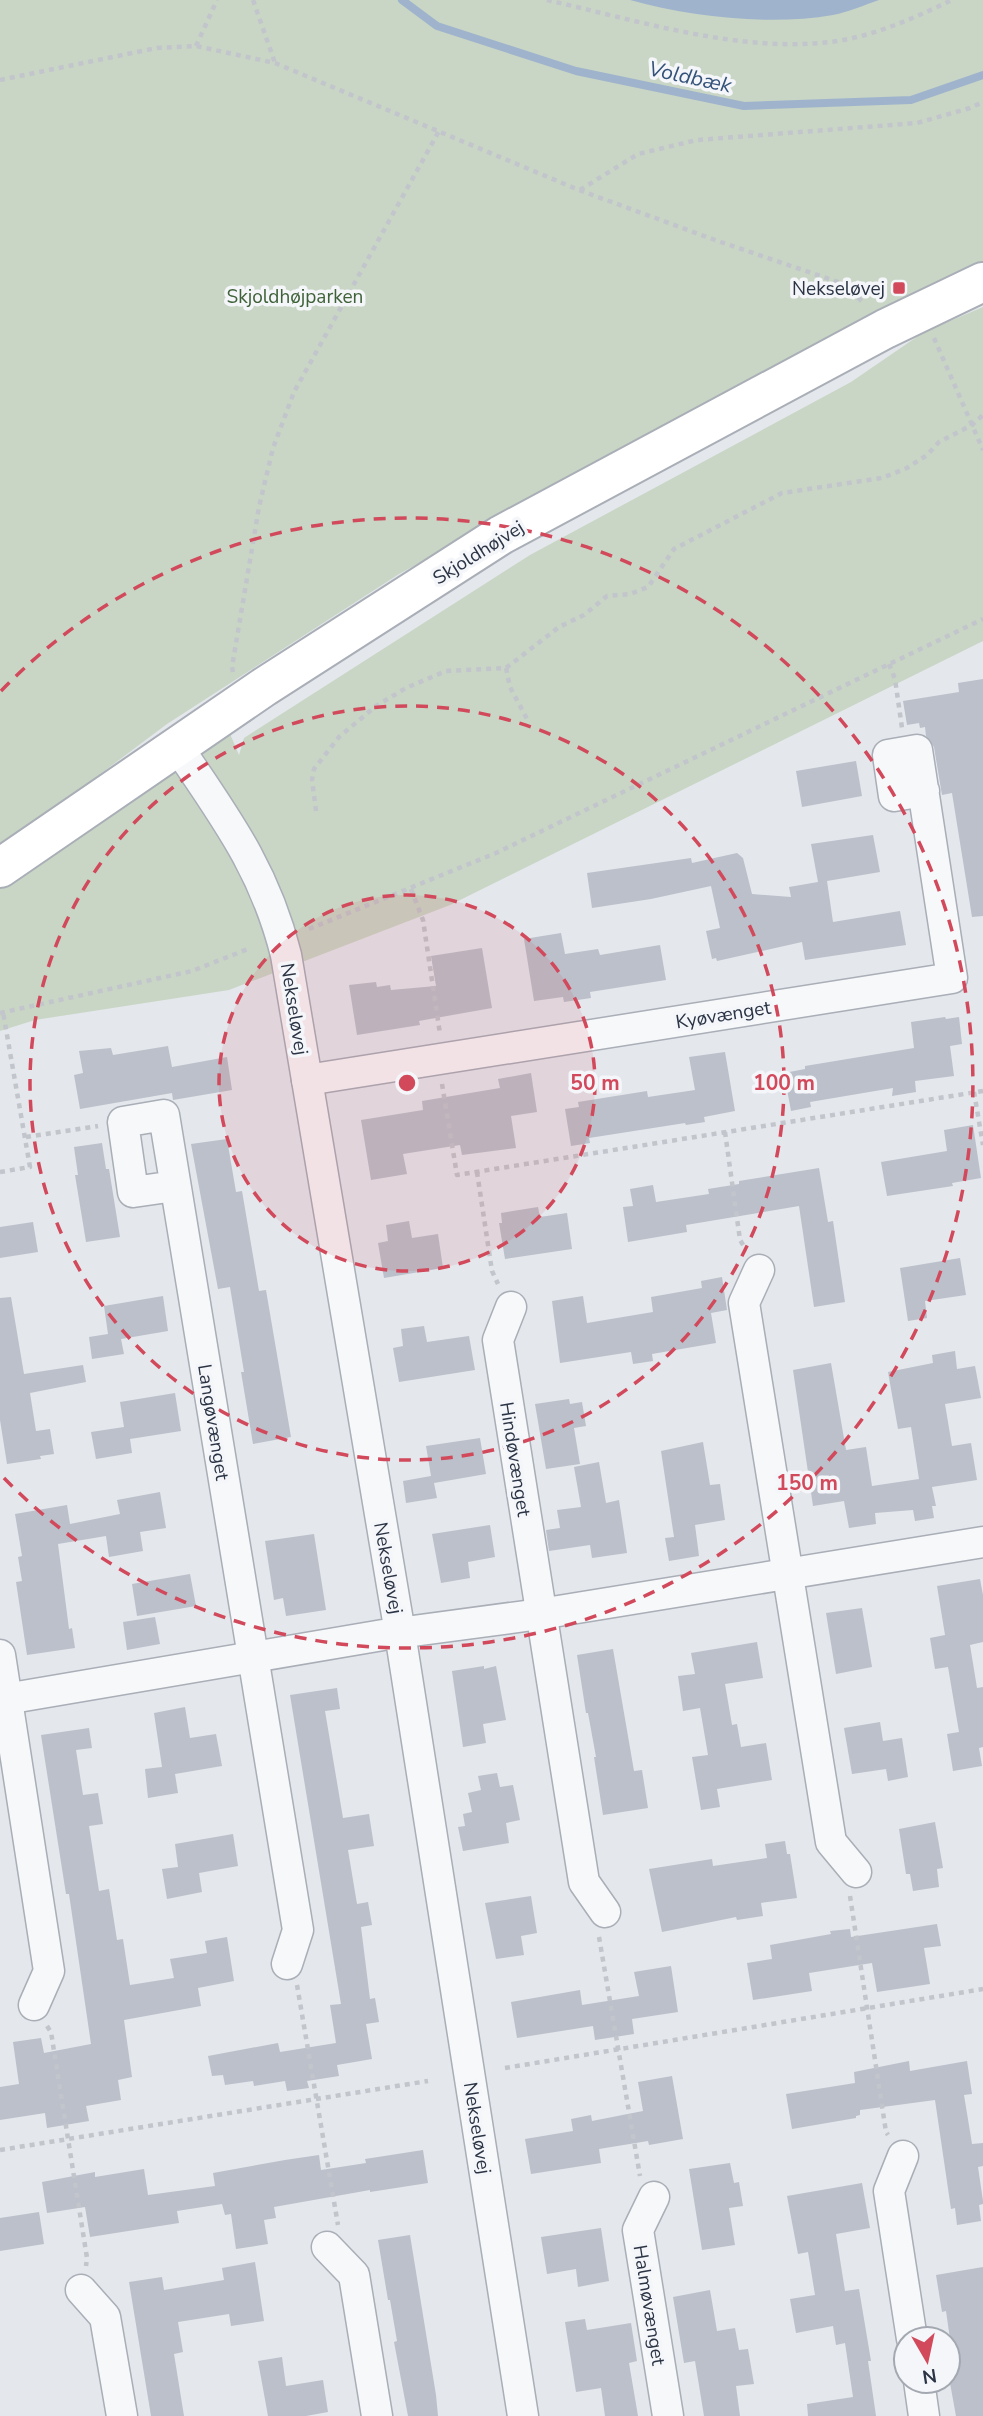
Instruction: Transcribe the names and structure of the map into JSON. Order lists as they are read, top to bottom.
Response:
{
  "streets": {
    "street": [
      "Skjoldhøjvej",
      "Nekseløvej",
      "Kyøvænget",
      "Langøvænget",
      "Hindøvænget",
      "Halmøvænget"
    ]
  },
  "crossings": [
    ["Skjoldhøjvej", "Nekseløvej"],
    ["Nekseløvej", "Kyøvænget"]
  ],
  "water": ["Voldbæk"],
  "parks": ["Skjoldhøjparken"],
  "places": {
    "transit": ["Nekseløvej"]
  },
  "north": "bottom",
  "rings": ["50 m", "100 m", "150 m"]
}
